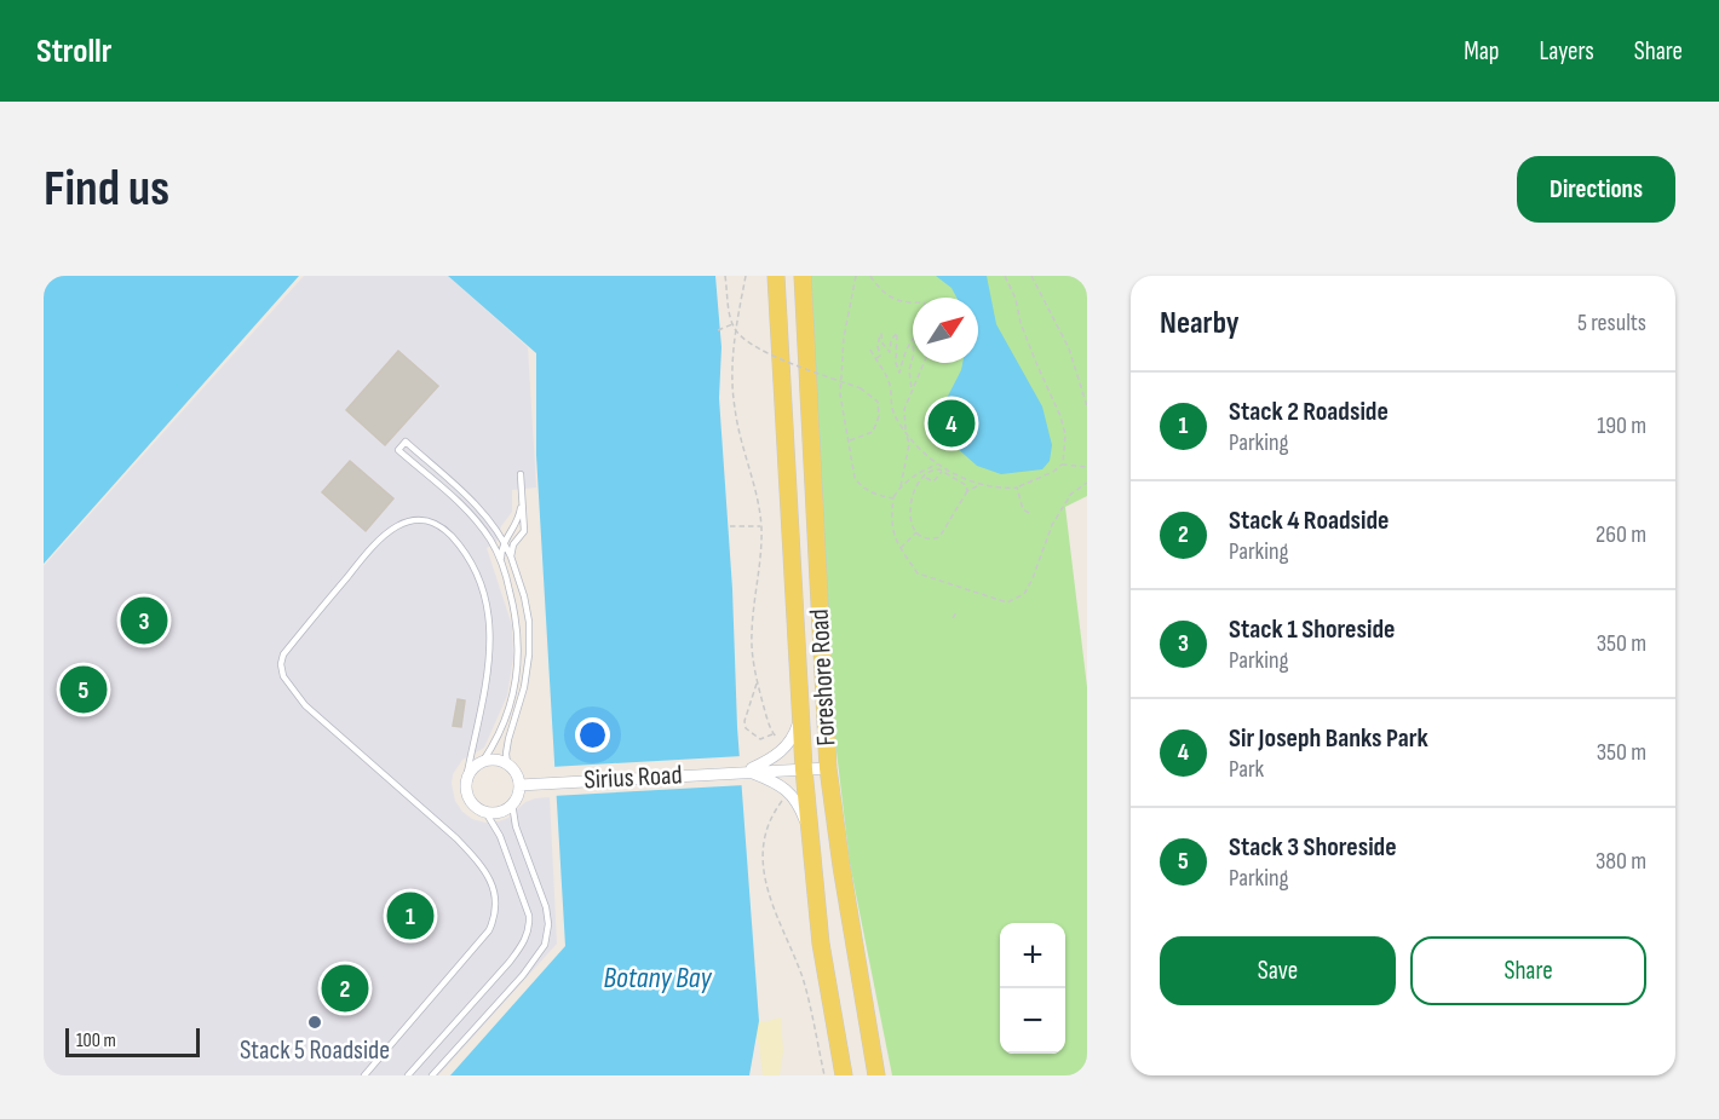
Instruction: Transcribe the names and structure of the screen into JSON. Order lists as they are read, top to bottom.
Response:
{
  "streets": {
    "main road": ["Foreshore Road"],
    "street": ["Sirius Road"]
  },
  "crossings": [
    ["Foreshore Road", "Sirius Road"]
  ],
  "water": ["Botany Bay"],
  "places": ["Stack 5 Roadside"],
  "scale_bar": "100 m",
  "north": "top right",
  "page": {
    "header": "Strollr",
    "nav": ["Map", "Layers", "Share"],
    "buttons": [
      "Directions",
      ["Save", "Share"]
    ],
    "title": "Find us",
    "heading": ["Nearby", "5 results"],
    "list": [
      {
        "mark": "1",
        "name": "Stack 2 Roadside",
        "note": "Parking",
        "value": "190 m"
      },
      {
        "mark": "2",
        "name": "Stack 4 Roadside",
        "note": "Parking",
        "value": "260 m"
      },
      {
        "mark": "3",
        "name": "Stack 1 Shoreside",
        "note": "Parking",
        "value": "350 m"
      },
      {
        "mark": "4",
        "name": "Sir Joseph Banks Park",
        "note": "Park",
        "value": "350 m"
      },
      {
        "mark": "5",
        "name": "Stack 3 Shoreside",
        "note": "Parking",
        "value": "380 m"
      }
    ],
    "pins": [
      "4",
      "3",
      "5",
      "1",
      "2"
    ],
    "map_buttons": ["+", "−"],
    "scale": "100 m"
  }
}
